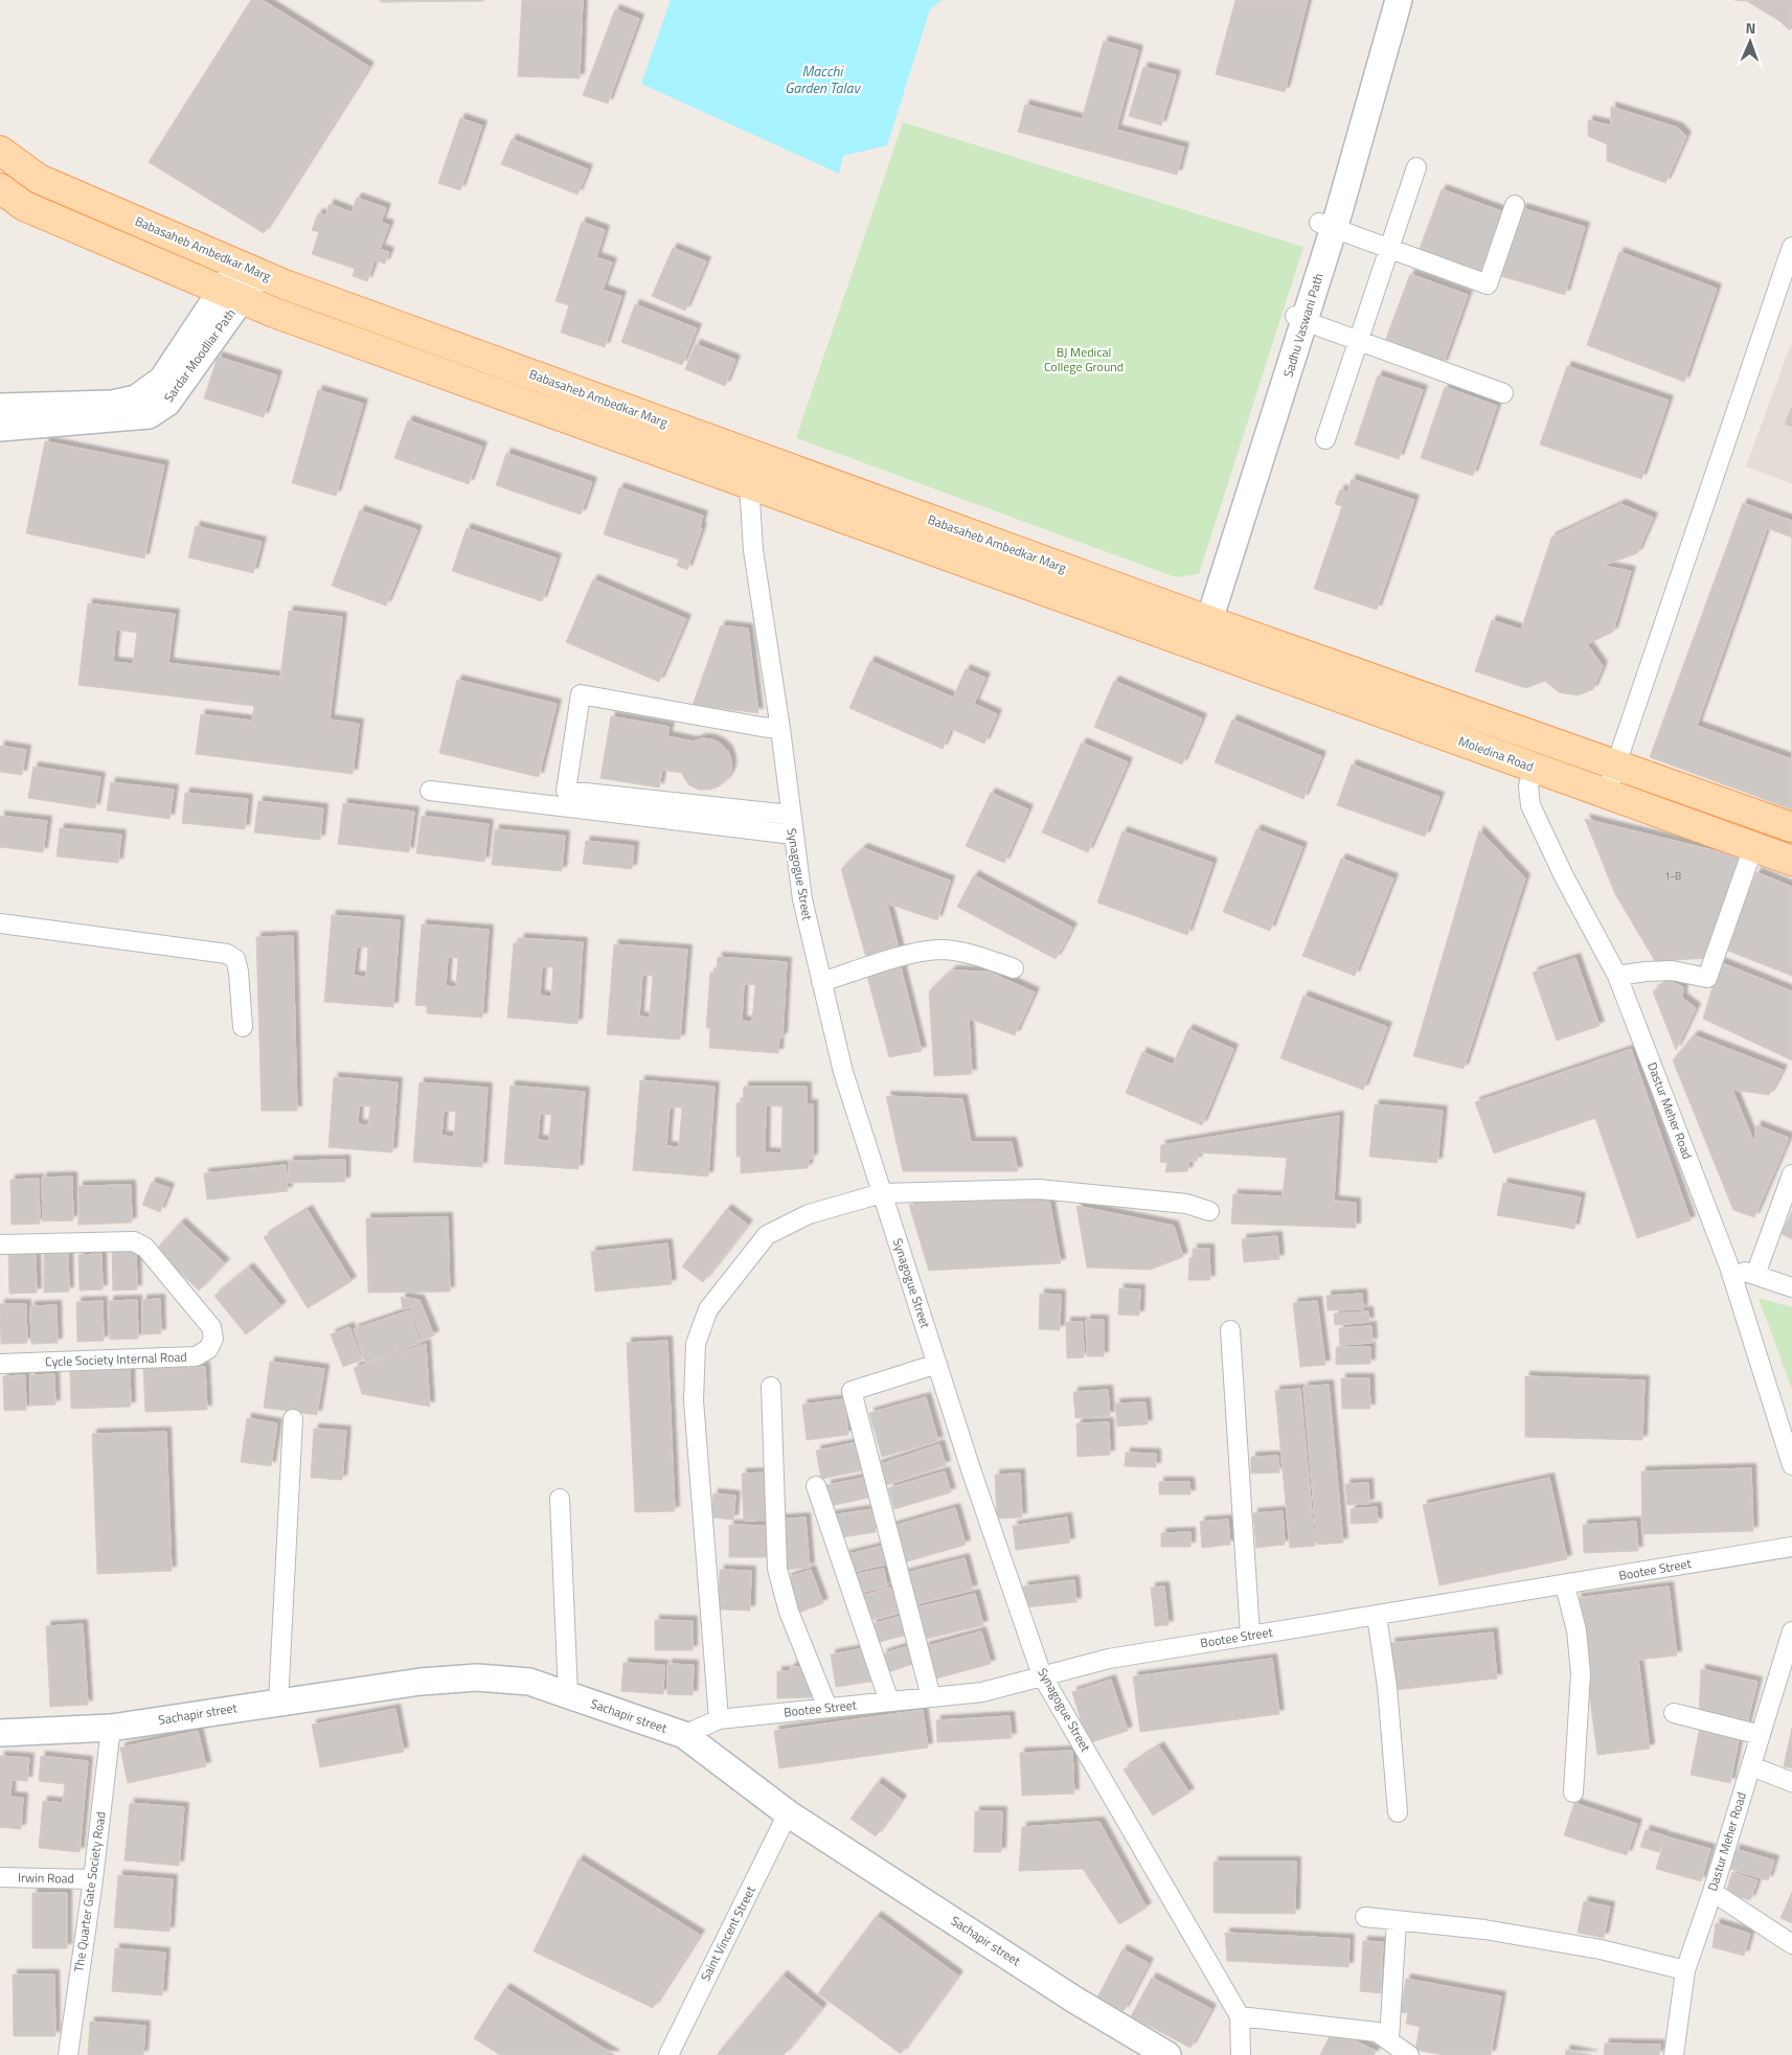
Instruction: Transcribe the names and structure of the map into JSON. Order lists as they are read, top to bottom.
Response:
{
  "streets": {
    "main road": [
      "Babasaheb Ambedkar Marg",
      "Sadhu Vaswani Path",
      "Sardar Moodliar Path",
      "Moledina Road",
      "Sachapir street"
    ],
    "street": [
      "Synagogue Street",
      "Dastur Meher Road",
      "Cycle Society Internal Road",
      "Bootee Street",
      "Irwin Road",
      "The Quarter Gate Society Road",
      "Saint Vincent Street"
    ]
  },
  "crossings": [
    ["Babasaheb Ambedkar Marg", "Sadhu Vaswani Path"],
    ["Babasaheb Ambedkar Marg", "Sardar Moodliar Path"],
    ["Babasaheb Ambedkar Marg", "Synagogue Street"],
    ["Sadhu Vaswani Path", "Moledina Road"],
    ["Moledina Road", "Dastur Meher Road"],
    ["Synagogue Street", "Bootee Street"],
    ["Bootee Street", "Sachapir street"],
    ["Sachapir street", "The Quarter Gate Society Road"],
    ["Sachapir street", "Saint Vincent Street"],
    ["Irwin Road", "The Quarter Gate Society Road"]
  ],
  "water": ["Macchi Garden Talav"],
  "parks": ["BJ Medical College Ground"],
  "house_numbers": ["1-B"],
  "north": "top"
}
